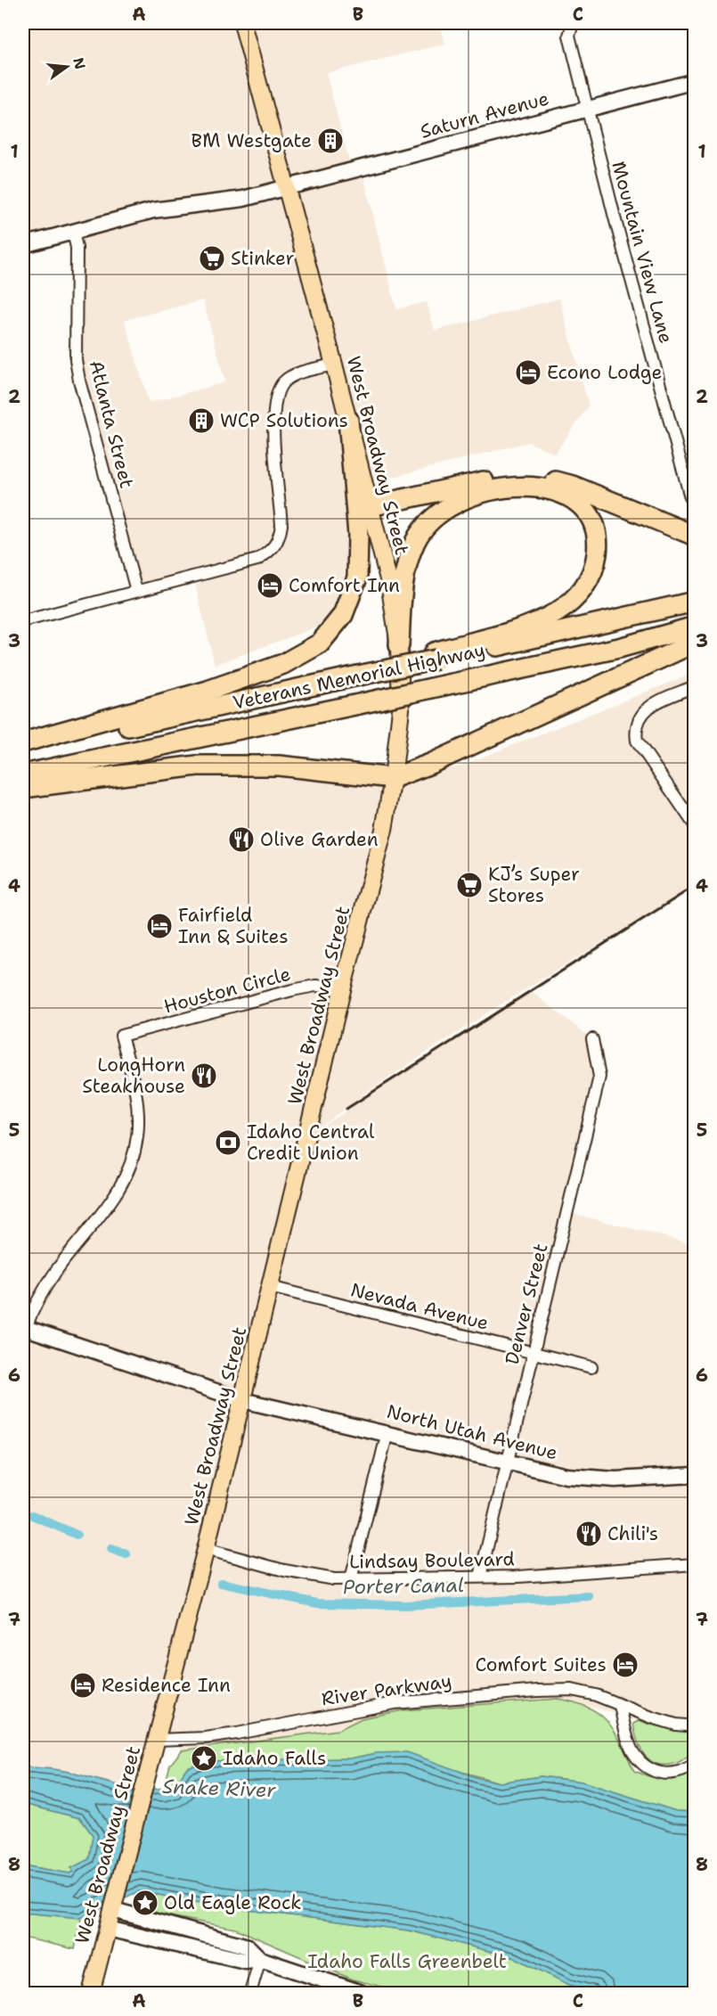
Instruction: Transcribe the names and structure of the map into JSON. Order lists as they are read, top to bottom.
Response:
{
  "streets": {
    "highway": ["Veterans Memorial Highway"],
    "main road": ["West Broadway Street"],
    "street": [
      "Saturn Avenue",
      "Mountain View Lane",
      "Atlanta Street",
      "Houston Circle",
      "Denver Street",
      "Nevada Avenue",
      "North Utah Avenue",
      "Lindsay Boulevard",
      "River Parkway"
    ]
  },
  "crossings": [
    ["Saturn Avenue", "Mountain View Lane"],
    ["Saturn Avenue", "Atlanta Street"],
    ["Saturn Avenue", "West Broadway Street"],
    ["West Broadway Street", "Houston Circle"],
    ["West Broadway Street", "Nevada Avenue"],
    ["West Broadway Street", "North Utah Avenue"],
    ["West Broadway Street", "Lindsay Boulevard"],
    ["West Broadway Street", "River Parkway"],
    ["Houston Circle", "North Utah Avenue"],
    ["Denver Street", "Nevada Avenue"],
    ["Denver Street", "North Utah Avenue"],
    ["Denver Street", "Lindsay Boulevard"]
  ],
  "water": ["Porter Canal", "Snake River"],
  "parks": ["Idaho Falls Greenbelt"],
  "places": {
    "building": ["BM Westgate", "WCP Solutions"],
    "supermarket": ["Stinker", "KJ’s Super Stores"],
    "hotel": [
      "Econo Lodge",
      "Comfort Inn",
      "Fairfield Inn & Suites",
      "Comfort Suites",
      "Residence Inn"
    ],
    "restaurant": ["Olive Garden", "LongHorn Steakhouse", "Chili's"],
    "bank": ["Idaho Central Credit Union"],
    "place": ["Idaho Falls", "Old Eagle Rock"]
  },
  "north": "right",
  "grid": {
    "columns": ["A", "B", "C"],
    "rows": [
      "1",
      "2",
      "3",
      "4",
      "5",
      "6",
      "7",
      "8"
    ]
  }
}
